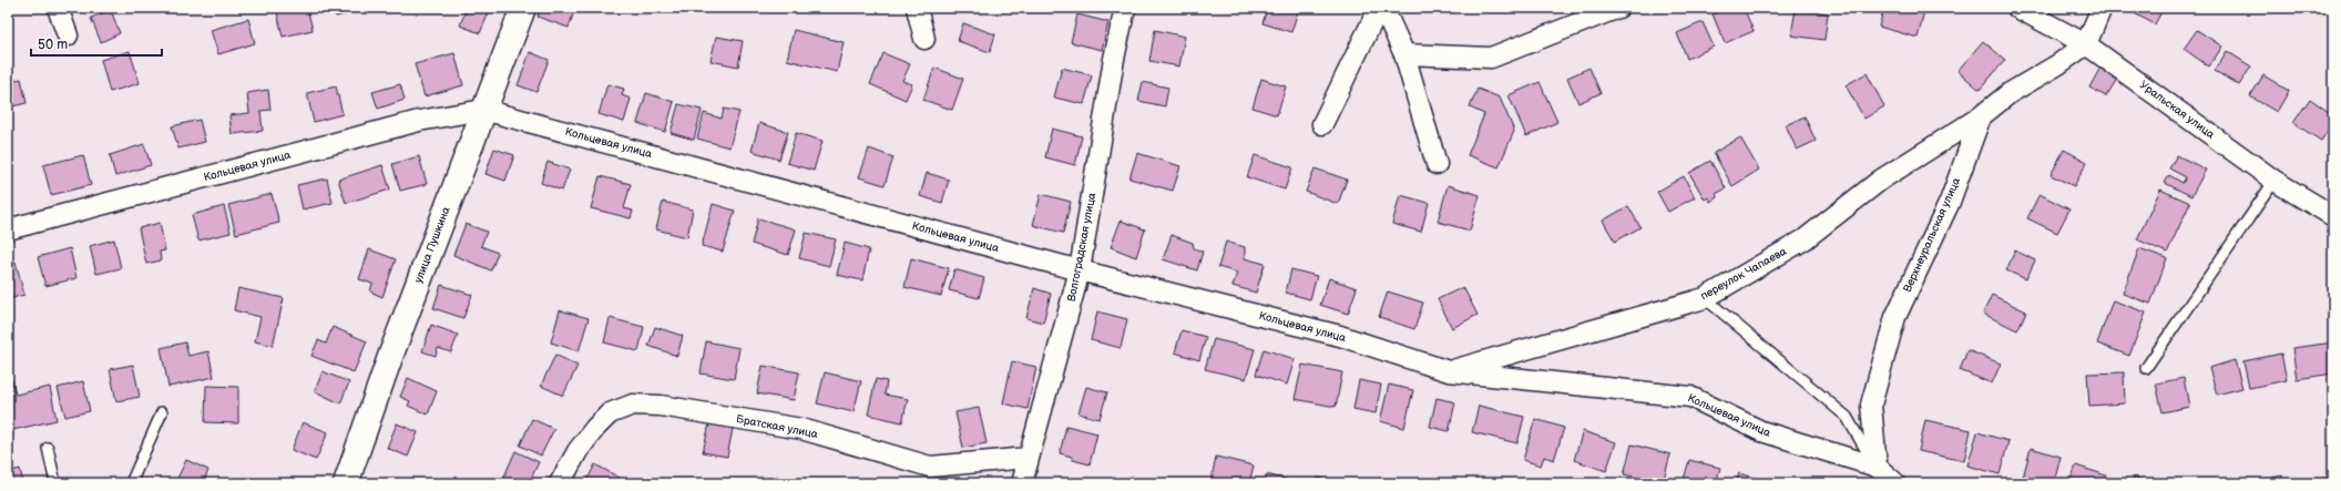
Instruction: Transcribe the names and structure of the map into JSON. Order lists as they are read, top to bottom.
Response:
{
  "streets": {
    "street": [
      "Уральская улица",
      "Кольцевая улица",
      "Верхнеуральская улица",
      "улица Пушкина",
      "Волгоградская улица",
      "переулок Чапаева",
      "Братская улица"
    ]
  },
  "crossings": [
    ["Кольцевая улица", "Верхнеуральская улица"],
    ["Кольцевая улица", "улица Пушкина"],
    ["Кольцевая улица", "Волгоградская улица"],
    ["Кольцевая улица", "переулок Чапаева"],
    ["Верхнеуральская улица", "переулок Чапаева"],
    ["Волгоградская улица", "Братская улица"]
  ],
  "scale_bar": "50 m"
}
